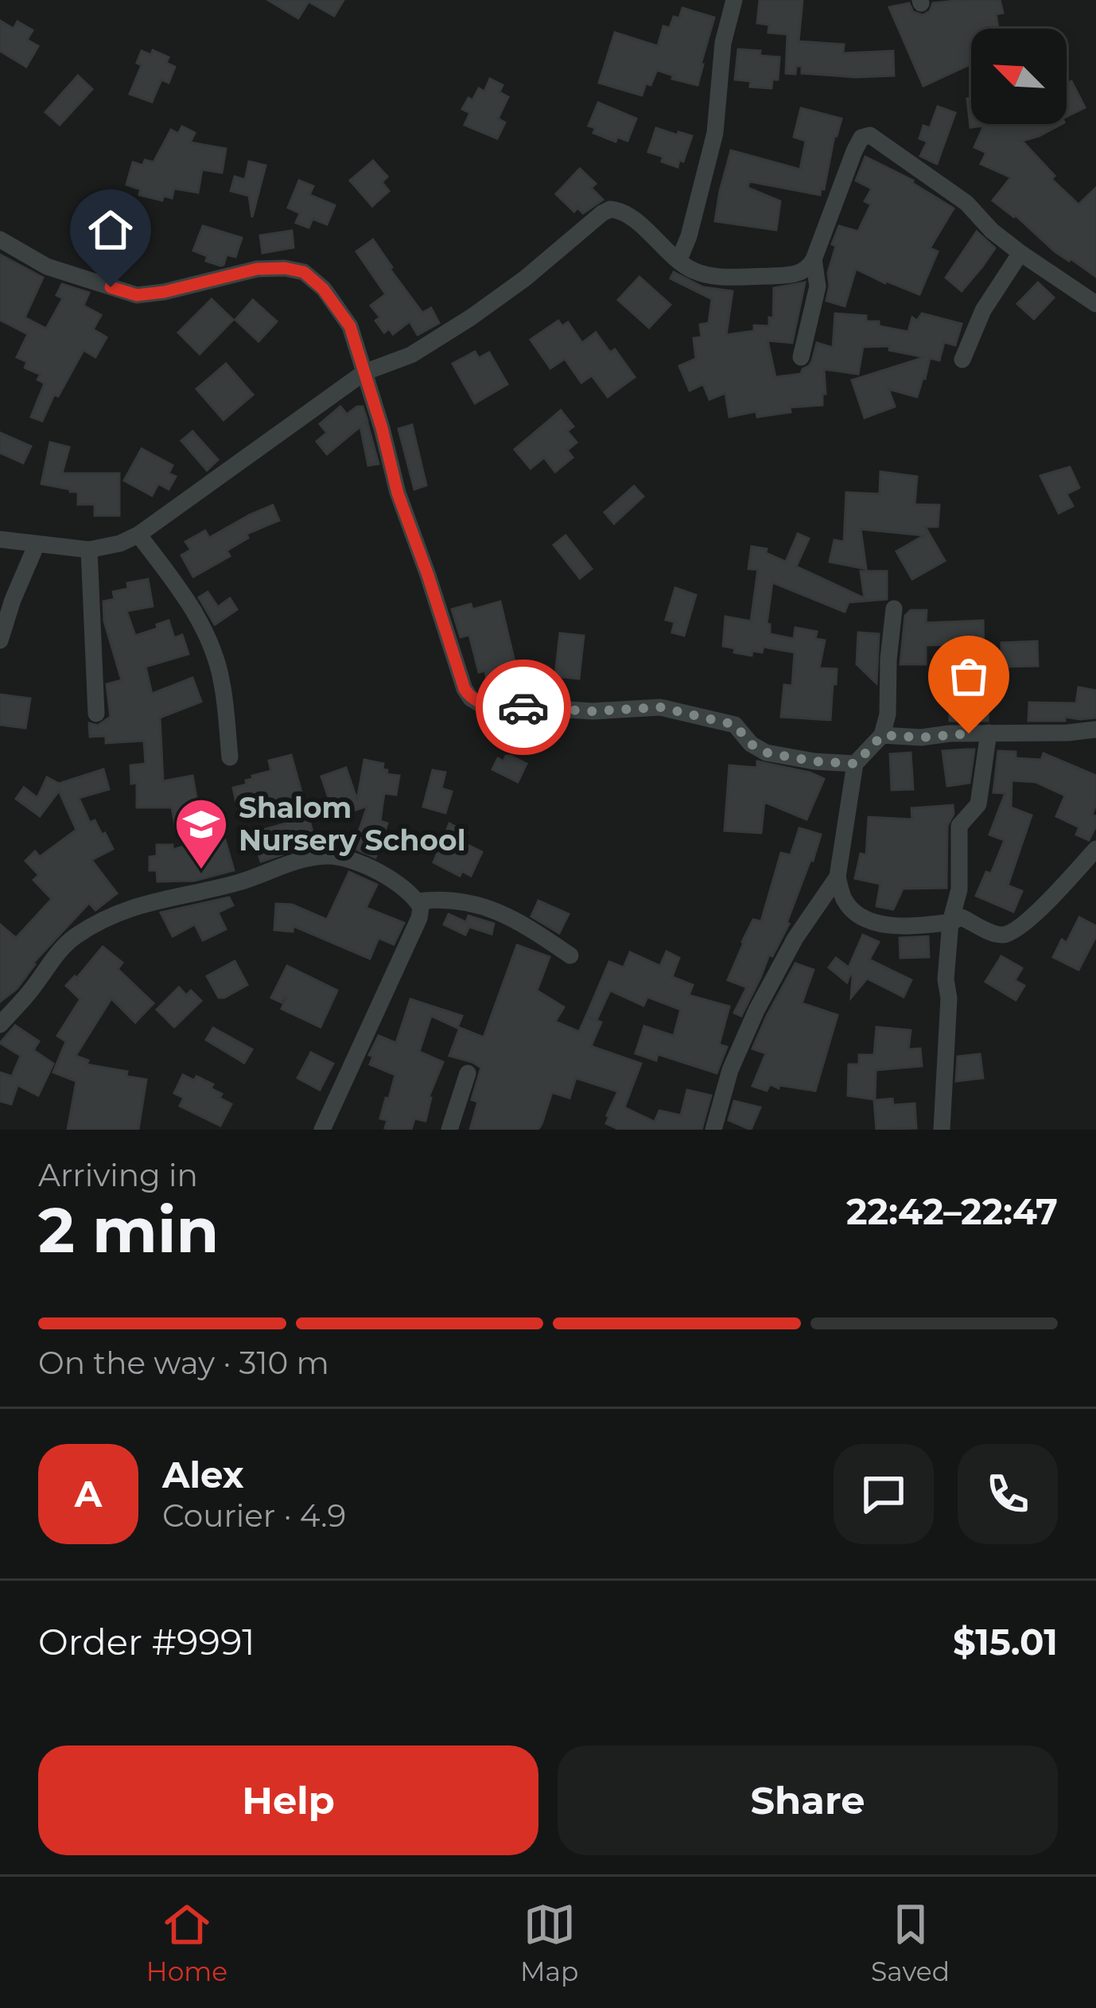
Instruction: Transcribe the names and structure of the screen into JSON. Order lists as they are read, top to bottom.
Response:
{
  "places": {
    "school or university": ["Shalom Nursery School"]
  },
  "north": "top left",
  "page": {
    "heading": ["2 min", "Arriving in", "22:42–22:47"],
    "panel": [
      "Alex",
      "Courier · 4.9",
      "Order #9991",
      "$15.01"
    ],
    "bar": "On the way · 310 m",
    "round": "A",
    "buttons": ["Help", "Share"],
    "tabs": ["Home", "Map", "Saved"]
  }
}
